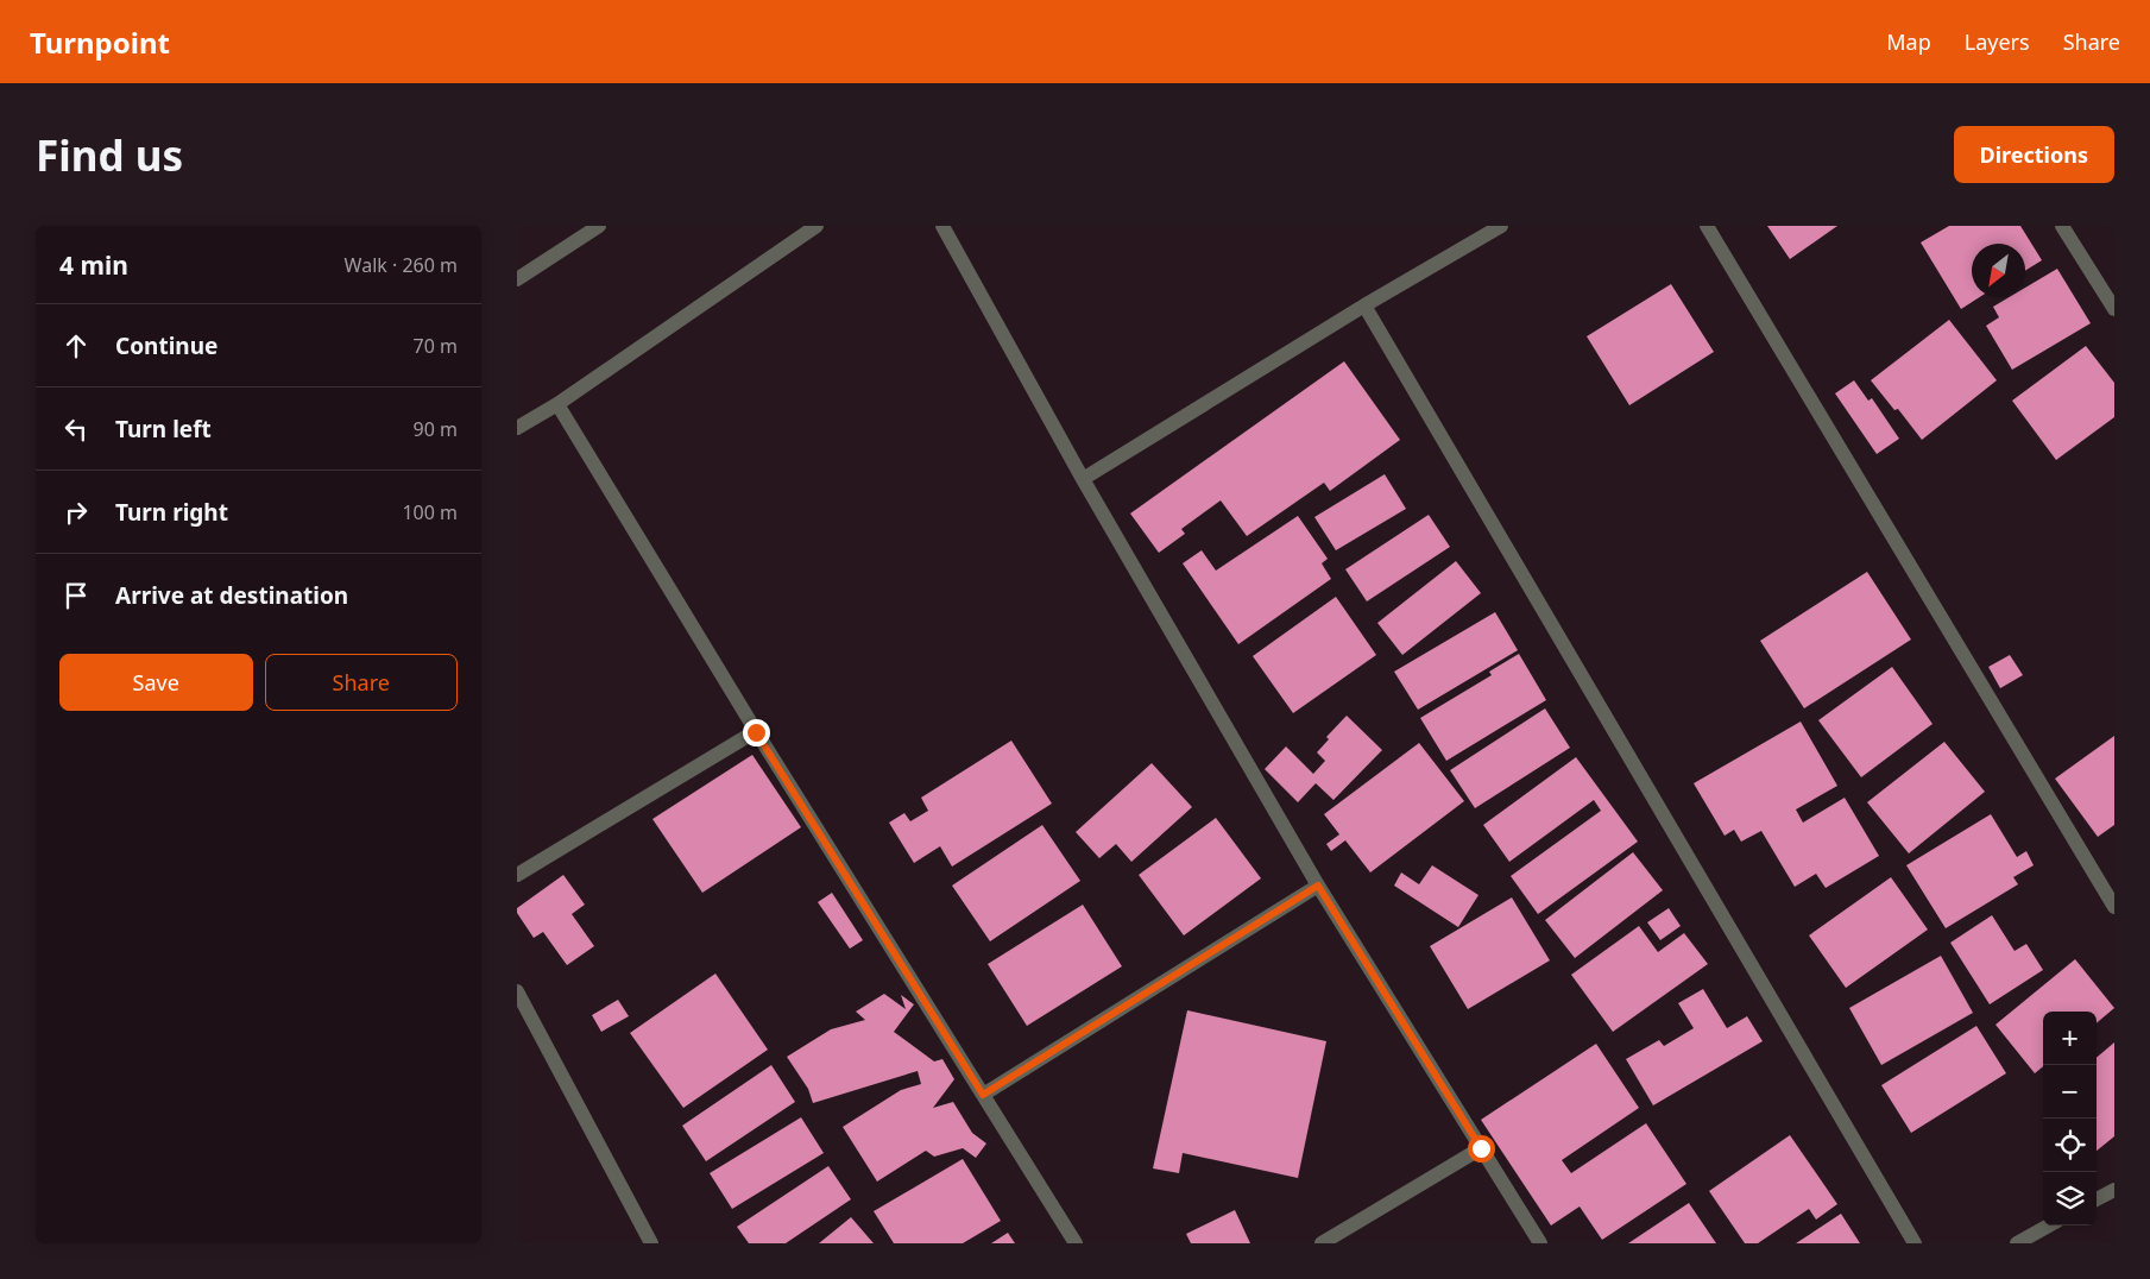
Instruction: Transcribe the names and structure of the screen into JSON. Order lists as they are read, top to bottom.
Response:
{
  "north": "bottom left",
  "page": {
    "header": "Turnpoint",
    "nav": ["Map", "Layers", "Share"],
    "buttons": [
      "Directions",
      ["Save", "Share"]
    ],
    "title": "Find us",
    "heading": ["4 min", "Walk · 260 m"],
    "list": [
      ["Continue", "70 m"],
      ["Turn left", "90 m"],
      ["Turn right", "100 m"],
      "Arrive at destination"
    ],
    "map_buttons": ["+", "−"]
  }
}
